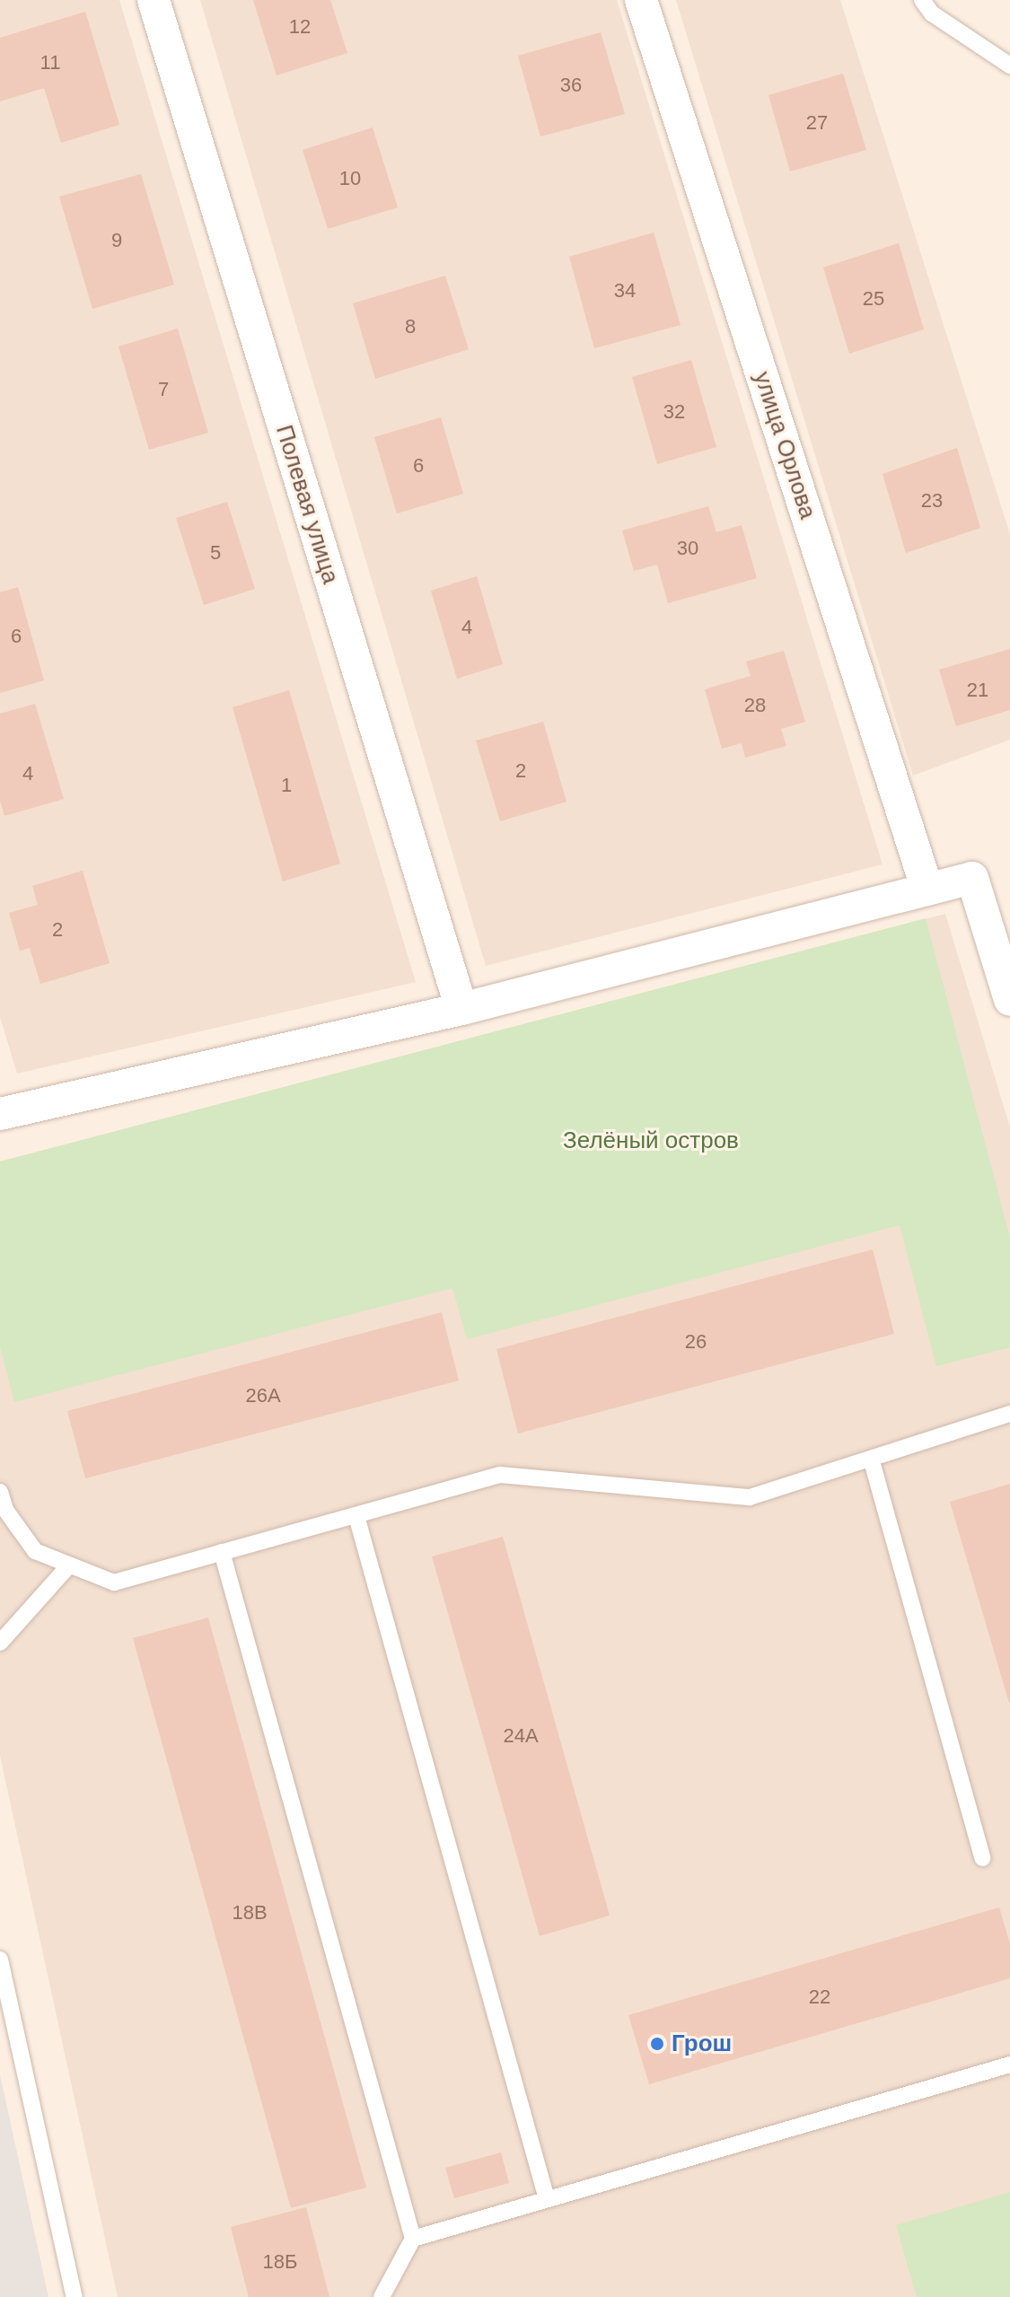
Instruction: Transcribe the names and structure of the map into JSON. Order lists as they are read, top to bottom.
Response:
{
  "streets": {
    "street": ["улица Орлова", "Полевая улица"]
  },
  "parks": ["Зелёный остров"],
  "places": ["Грош"],
  "house_numbers": [
    "12",
    "11",
    "36",
    "27",
    "10",
    "9",
    "34",
    "25",
    "8",
    "7",
    "32",
    "6",
    "23",
    "30",
    "5",
    "4",
    "6",
    "21",
    "28",
    "2",
    "4",
    "1",
    "2",
    "26",
    "26А",
    "24А",
    "18В",
    "22",
    "18Б"
  ]
}
